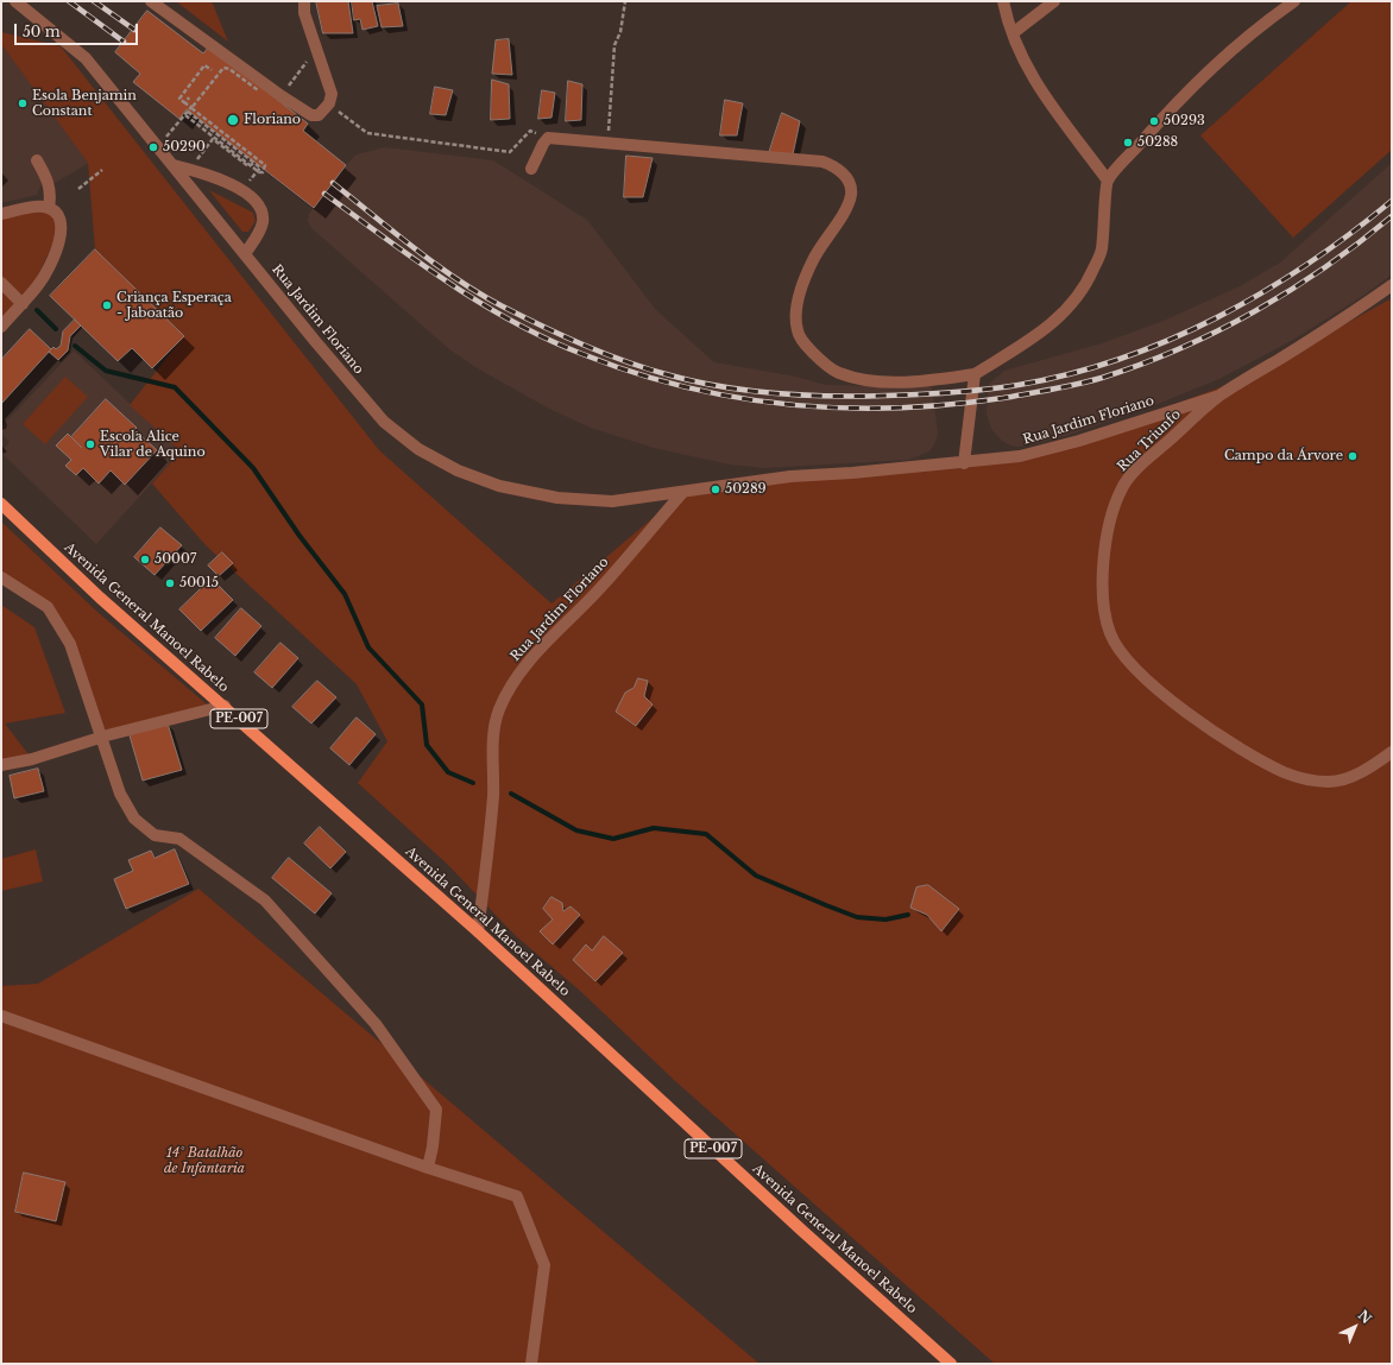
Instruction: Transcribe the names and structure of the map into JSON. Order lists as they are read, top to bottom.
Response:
{
  "streets": {
    "main road": ["Avenida General Manoel Rabelo", "PE-007"],
    "street": ["Rua Jardim Floriano", "Rua Triunfo"]
  },
  "crossings": [
    ["Rua Jardim Floriano", "Rua Triunfo"],
    ["Rua Jardim Floriano", "Avenida General Manoel Rabelo"]
  ],
  "parks": ["14° Batalhão de Infantaria"],
  "places": [
    "Esola Benjamin Constant",
    "Floriano",
    "50293",
    "50288",
    "50290",
    "Criança Esperaça - Jaboatão",
    "Escola Alice Vilar de Aquino",
    "Campo da Árvore",
    "50289",
    "50007",
    "50015"
  ],
  "scale_bar": "50 m",
  "north": "top right"
}
